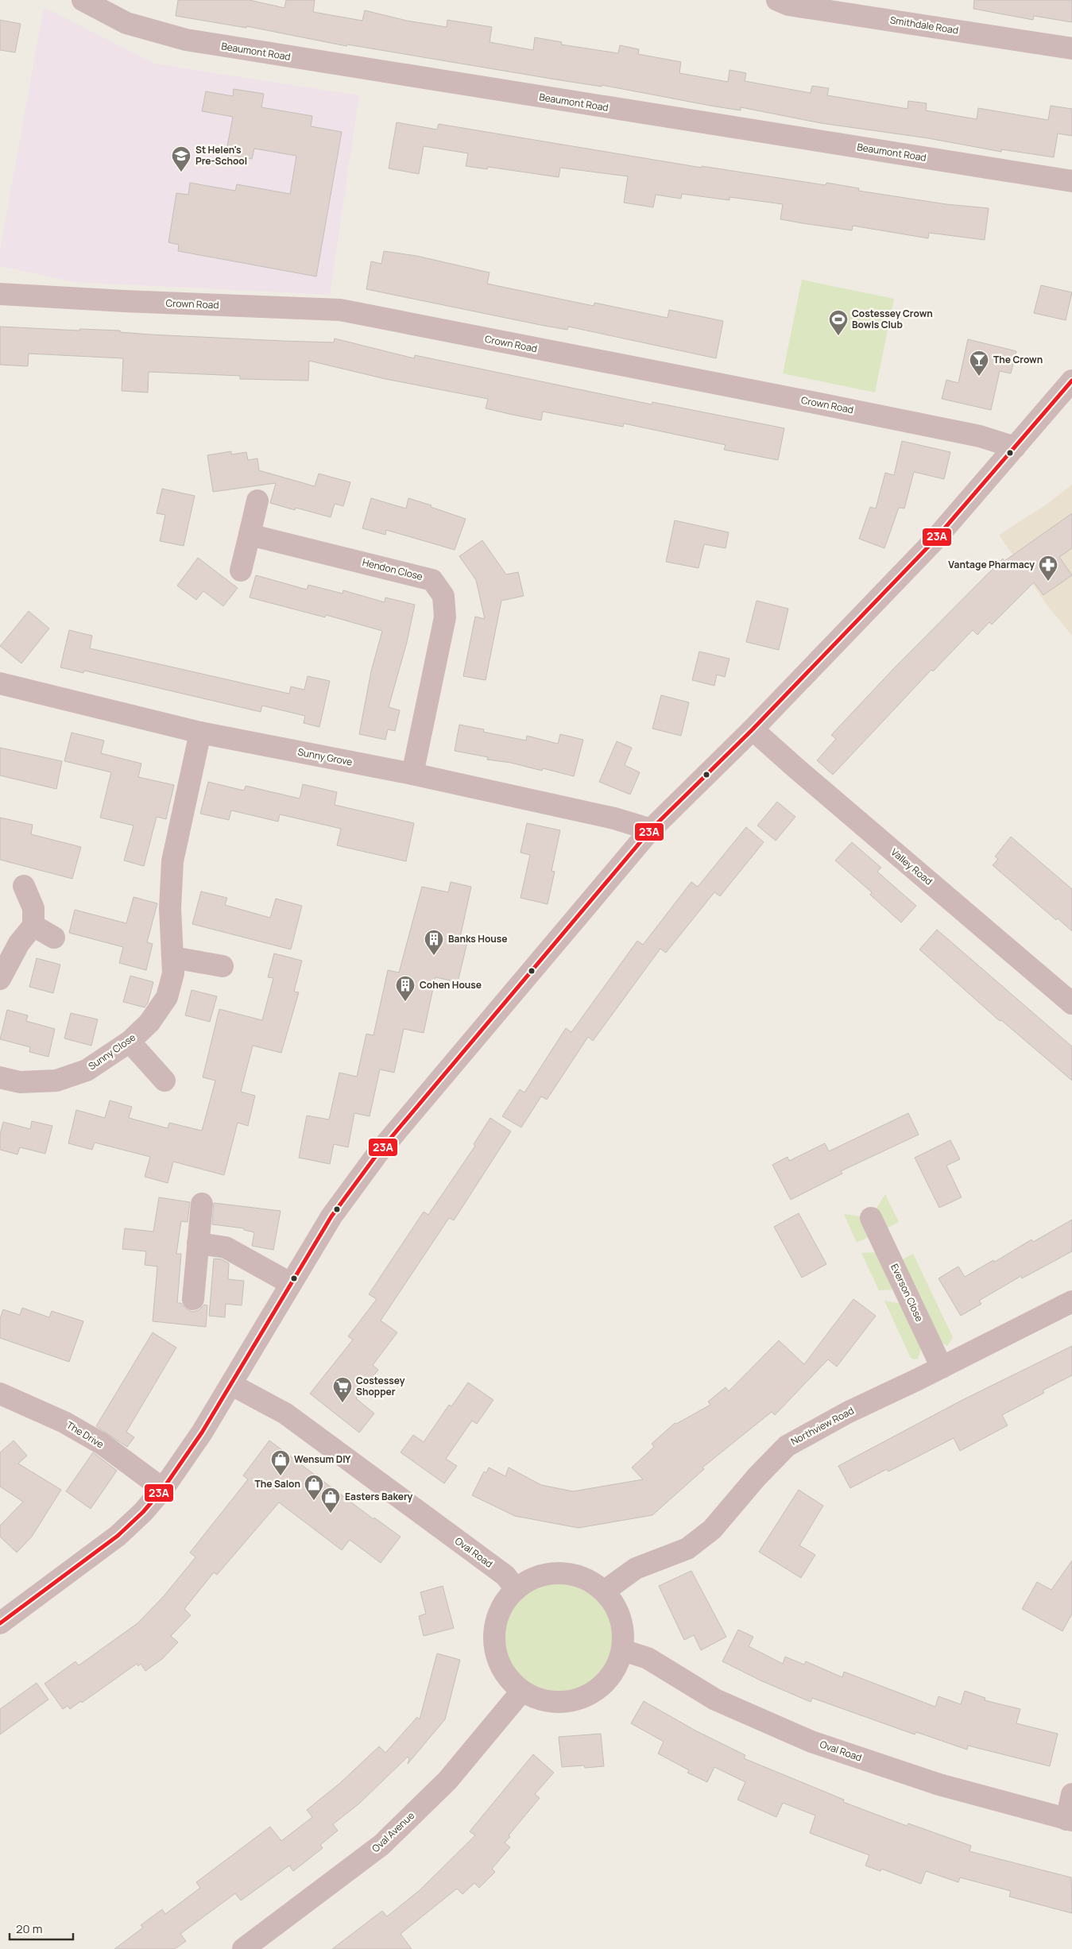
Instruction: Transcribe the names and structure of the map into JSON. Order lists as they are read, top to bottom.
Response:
{
  "streets": {
    "street": [
      "Smithdale Road",
      "Beaumont Road",
      "Crown Road",
      "Hendon Close",
      "Sunny Grove",
      "Valley Road",
      "Sunny Close",
      "Everson Close",
      "Northview Road",
      "The Drive",
      "Oval Road",
      "Oval Avenue"
    ]
  },
  "crossings": [
    ["Hendon Close", "Sunny Grove"],
    ["Sunny Grove", "Sunny Close"],
    ["Everson Close", "Northview Road"],
    ["Northview Road", "Oval Road"],
    ["Northview Road", "Oval Avenue"],
    ["Oval Road", "Oval Avenue"]
  ],
  "places": {
    "school or university": ["St Helen's Pre-School"],
    "sports": ["Costessey Crown Bowls Club"],
    "bar": ["The Crown"],
    "pharmacy": ["Vantage Pharmacy"],
    "building": ["Banks House", "Cohen House"],
    "supermarket": ["Costessey Shopper"],
    "shop": ["Wensum DIY", "The Salon", "Easters Bakery"]
  },
  "lines": ["transit line 23A"],
  "scale_bar": "20 m"
}
